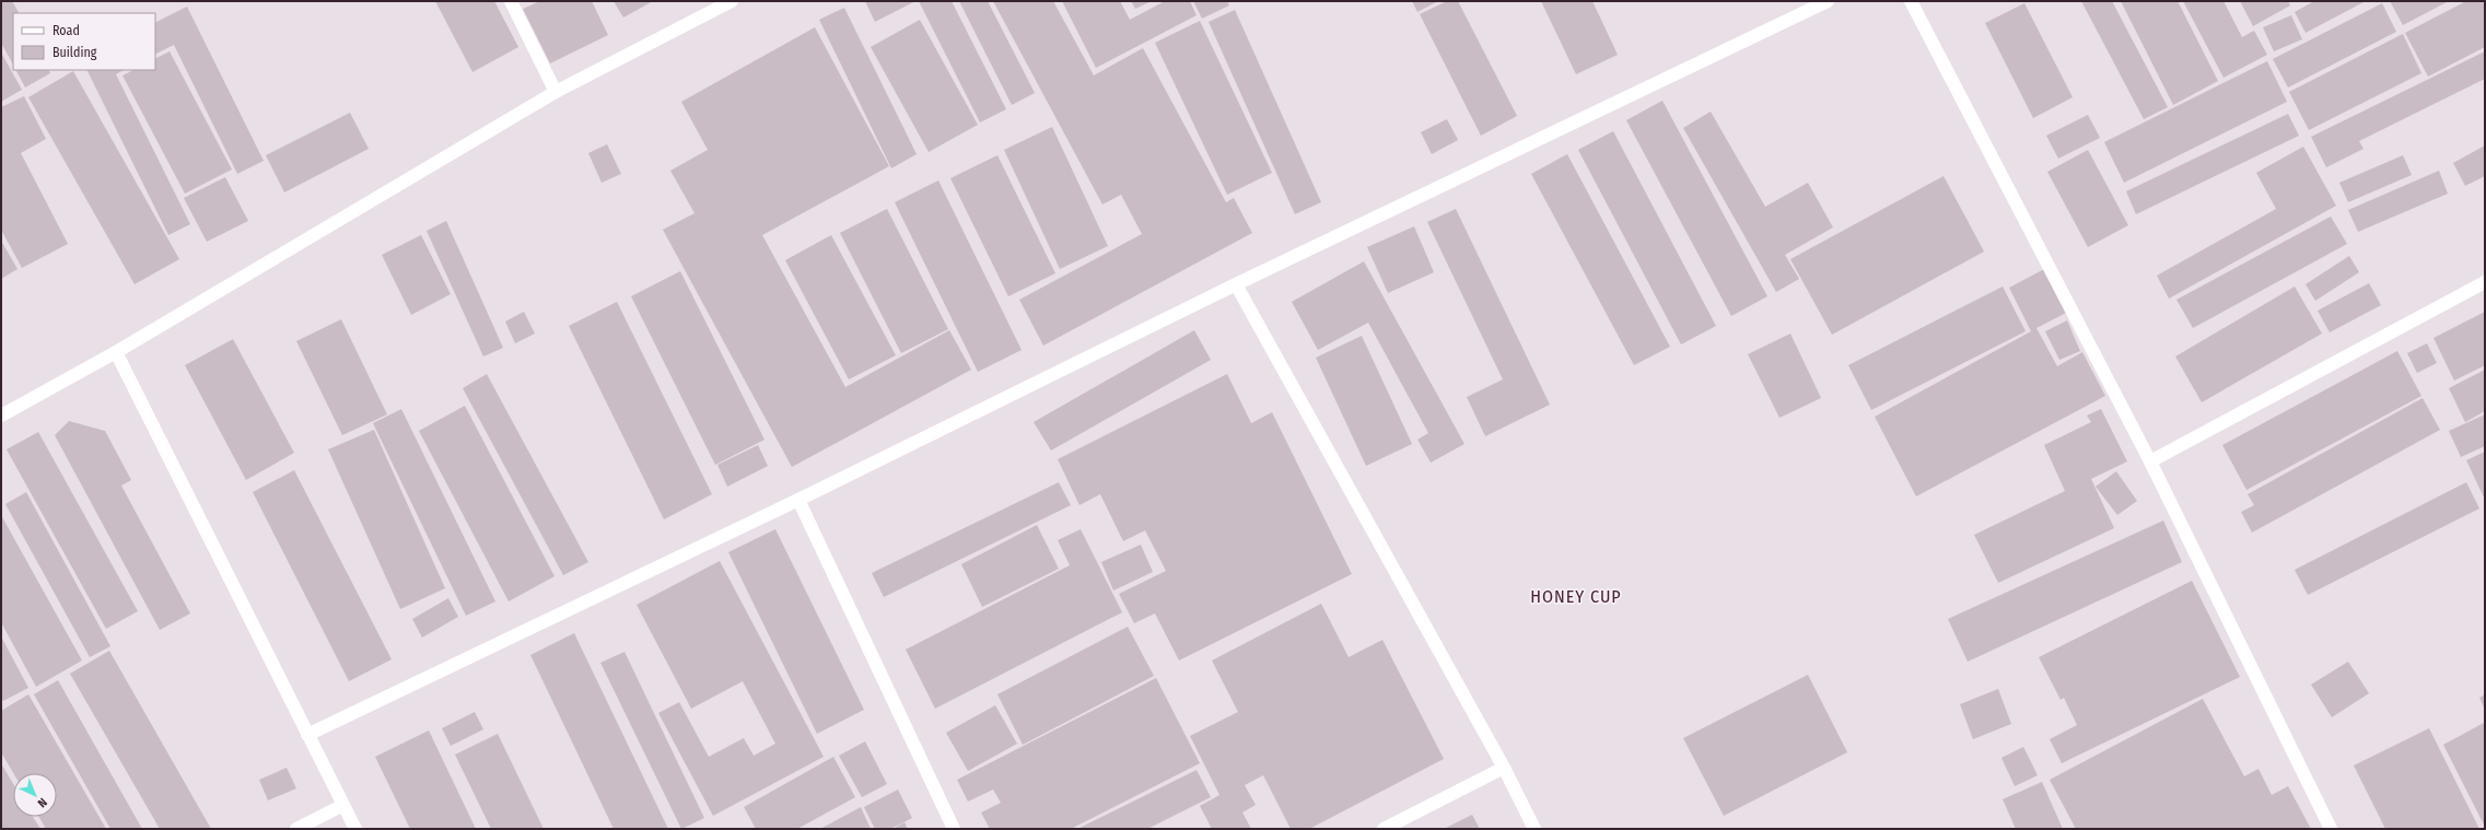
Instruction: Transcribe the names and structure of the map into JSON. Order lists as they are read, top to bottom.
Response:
{
  "districts": ["HONEY CUP"],
  "legend": ["Road", "Building"],
  "north": "bottom right"
}
